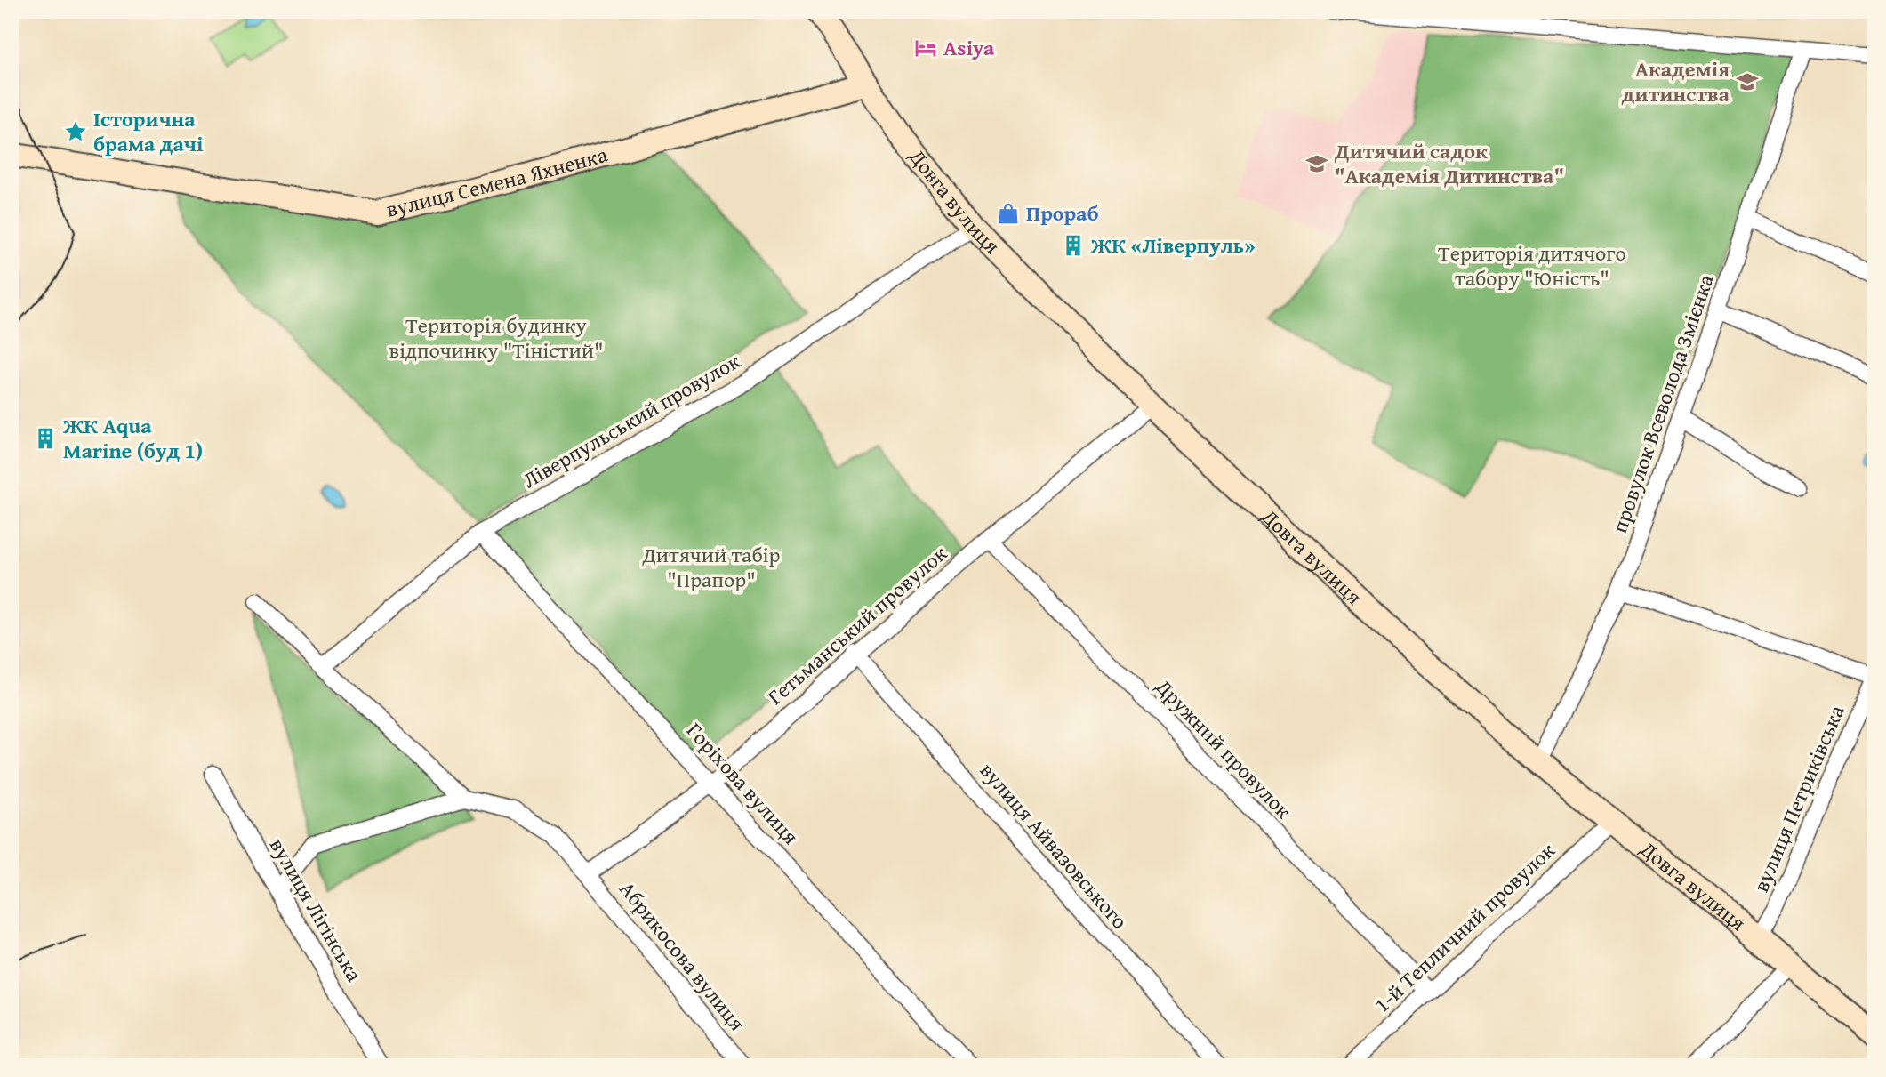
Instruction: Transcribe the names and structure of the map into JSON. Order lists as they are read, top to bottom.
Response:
{
  "streets": {
    "street": [
      "вулиця Семена Яхненка",
      "Довга вулиця",
      "провулок Всеволода Змієнка",
      "Ліверпульський провулок",
      "Гетьманський провулок",
      "Дружний провулок",
      "Горіхова вулиця",
      "вулиця Петриківська",
      "вулиця Айвазовського",
      "вулиця Лігінська",
      "1-й Тепличний провулок",
      "Абрикосова вулиця"
    ]
  },
  "crossings": [
    ["вулиця Семена Яхненка", "Довга вулиця"],
    ["Довга вулиця", "провулок Всеволода Змієнка"],
    ["Довга вулиця", "Ліверпульський провулок"],
    ["Довга вулиця", "Гетьманський провулок"],
    ["Довга вулиця", "вулиця Петриківська"],
    ["Довга вулиця", "1-й Тепличний провулок"],
    ["Ліверпульський провулок", "Горіхова вулиця"],
    ["Гетьманський провулок", "Дружний провулок"],
    ["Гетьманський провулок", "Горіхова вулиця"],
    ["Гетьманський провулок", "вулиця Айвазовського"],
    ["Гетьманський провулок", "Абрикосова вулиця"],
    ["Дружний провулок", "1-й Тепличний провулок"]
  ],
  "parks": ["Територія дитячого табору \"Юність\"", "Територія будинку відпочинку \"Тіністий\"", "Дитячий табір \"Прапор\""],
  "places": {
    "hotel": ["Asiya"],
    "school or university": ["Академія дитинства", "Дитячий садок \"Академія Дитинства\""],
    "place": ["Історична брама дачі"],
    "shop": ["Прораб"],
    "building": ["ЖК «Ліверпуль»", "ЖК Aqua Marine (буд 1)"]
  }
}
